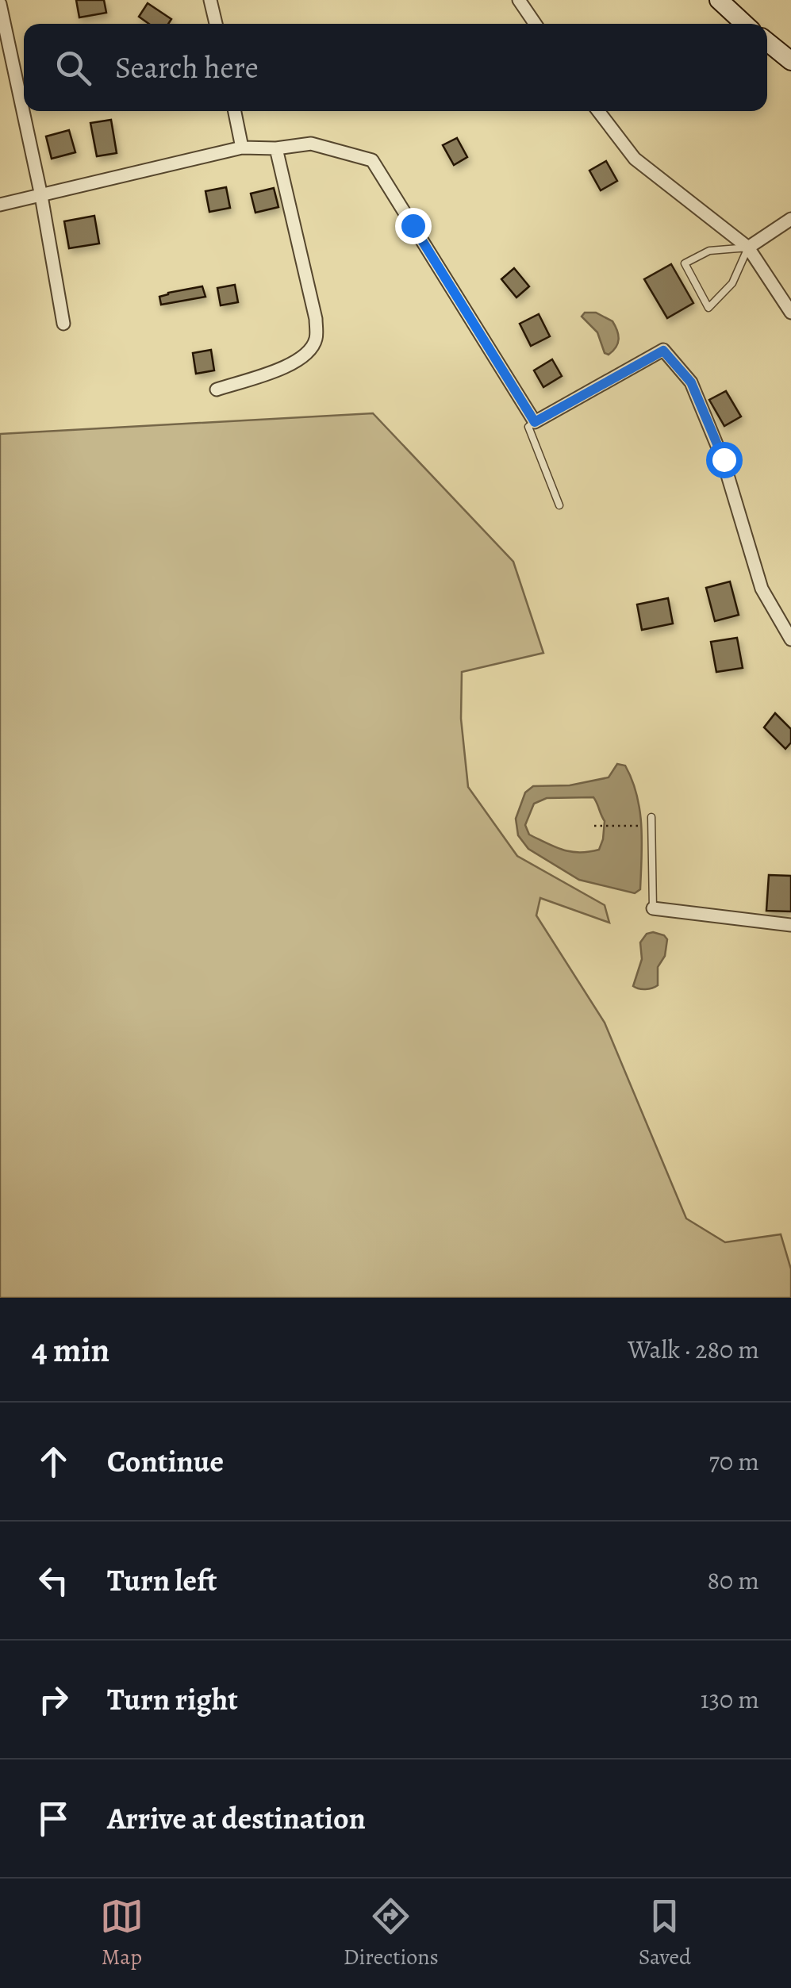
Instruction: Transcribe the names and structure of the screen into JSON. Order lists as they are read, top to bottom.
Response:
{
  "page": {
    "search": "Search here",
    "heading": ["4 min", "Walk · 280 m"],
    "list": [
      ["Continue", "70 m"],
      ["Turn left", "80 m"],
      ["Turn right", "130 m"],
      "Arrive at destination"
    ],
    "nav": ["Map", "Directions", "Saved"]
  }
}
